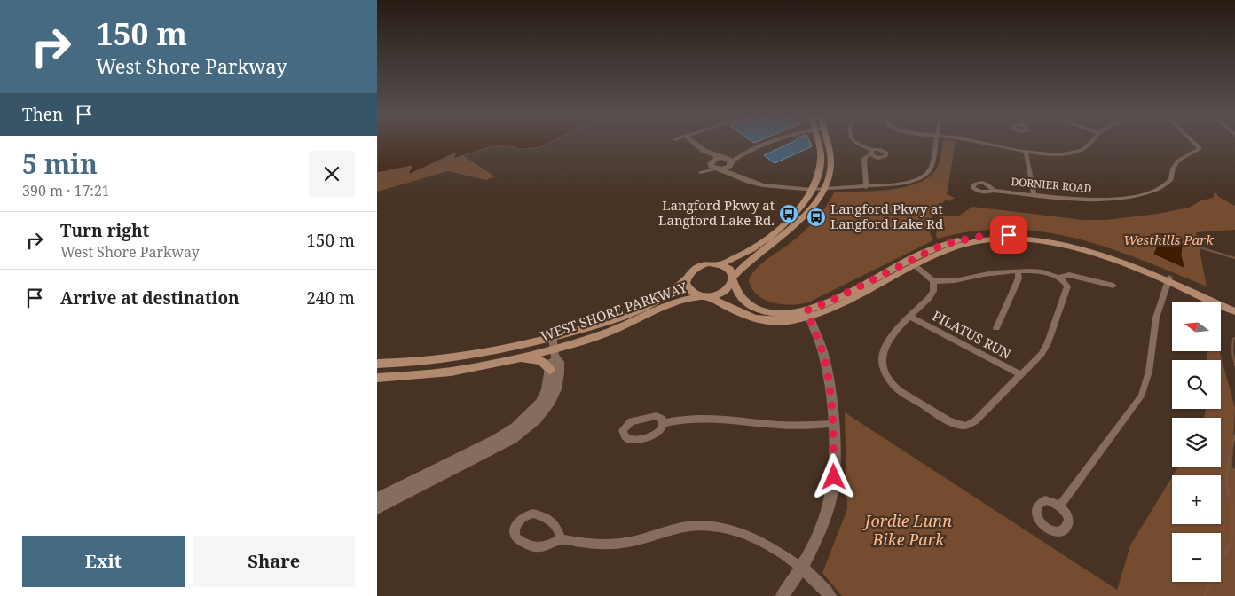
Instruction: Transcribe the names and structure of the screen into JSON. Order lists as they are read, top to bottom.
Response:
{
  "streets": {
    "main road": ["WEST SHORE PARKWAY"],
    "street": ["DORNIER ROAD", "PILATUS RUN"]
  },
  "parks": ["Westhills Park", "Jordie Lunn Bike Park"],
  "places": {
    "bus stop": ["Langford Pkwy at Langford Lake Rd.", "Langford Pkwy at Langford Lake Rd"]
  },
  "north": "left",
  "page": {
    "turn": ["150 m", "West Shore Parkway"],
    "then": "Then",
    "heading": ["5 min", "390 m · 17:21"],
    "list": [
      {
        "name": "Turn right",
        "note": "West Shore Parkway",
        "value": "150 m"
      },
      {
        "name": "Arrive at destination",
        "value": "240 m"
      }
    ],
    "map_buttons": ["+", "−"],
    "buttons": ["Exit", "Share"]
  }
}
